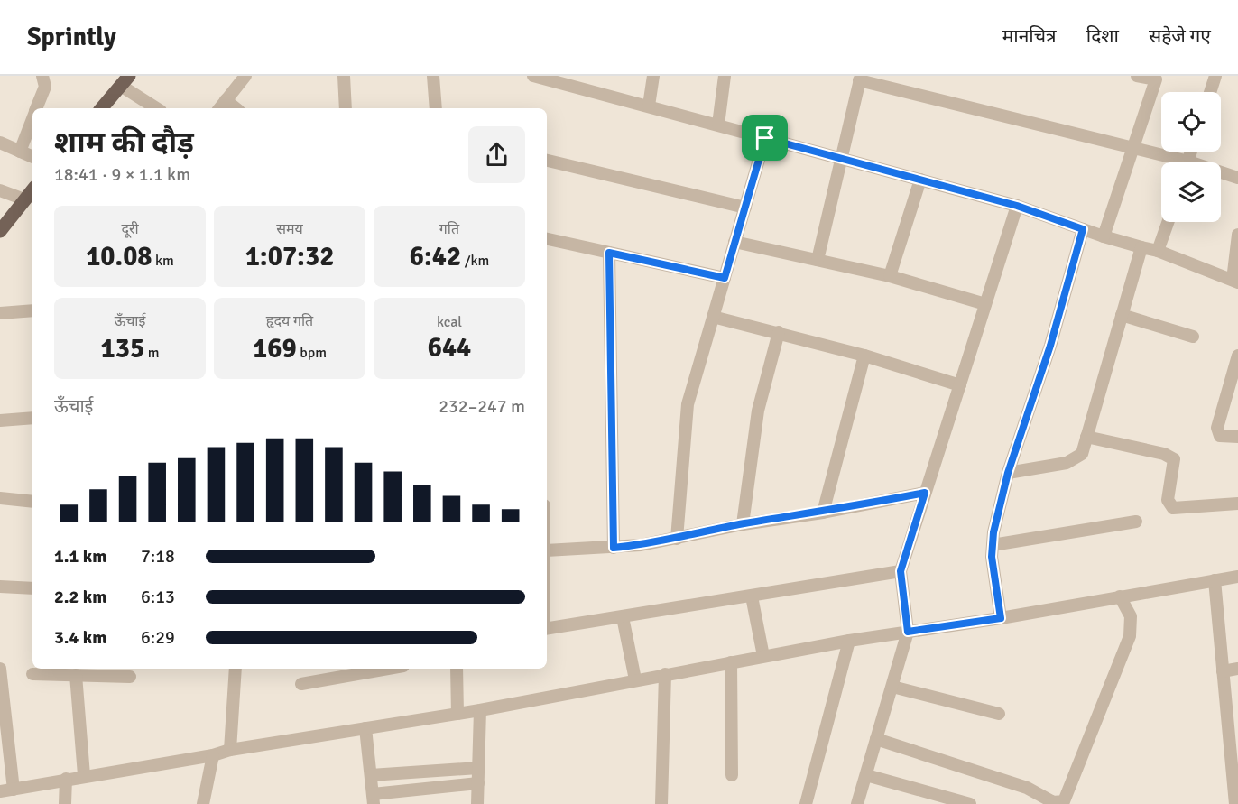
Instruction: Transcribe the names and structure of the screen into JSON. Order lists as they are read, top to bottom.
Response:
{
  "page": {
    "header": "Sprintly",
    "nav": ["मानचित्र", "दिशा", "सहेजे गए"],
    "heading": ["शाम की दौड़", "18:41 · 9 × 1.1 km"],
    "stats": [
      ["दूरी", "10.08 km"],
      ["समय", "1:07:32"],
      ["गति", "6:42 /km"],
      ["ऊँचाई", "135 m"],
      ["हृदय गति", "169 bpm"],
      ["kcal", "644"]
    ],
    "chart": ["ऊँचाई", "232–247 m"],
    "list": [
      {
        "name": "1.1 km",
        "note": "7:18"
      },
      {
        "name": "2.2 km",
        "note": "6:13"
      },
      {
        "name": "3.4 km",
        "note": "6:29"
      }
    ]
  }
}
